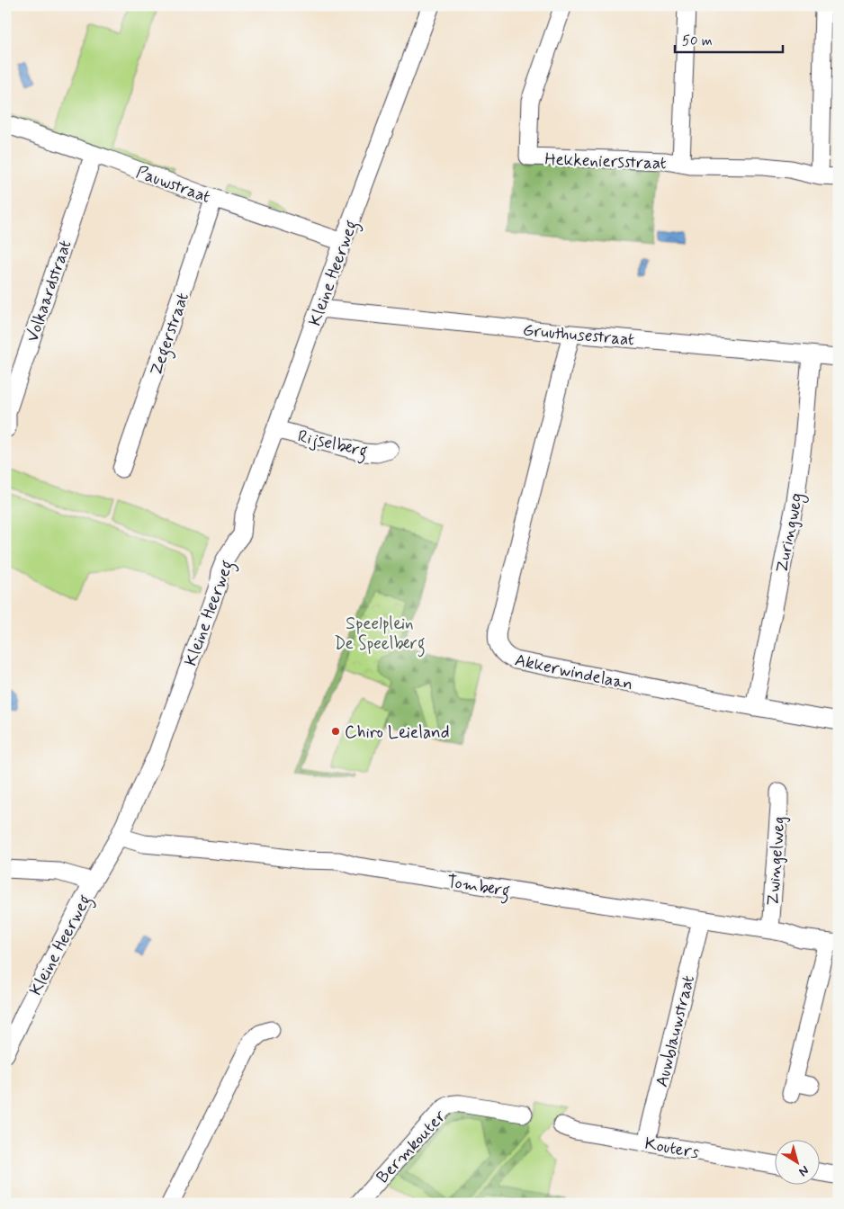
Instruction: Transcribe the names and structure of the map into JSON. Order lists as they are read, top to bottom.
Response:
{
  "streets": {
    "street": [
      "Hekkeniersstraat",
      "Pauwstraat",
      "Kleine Heerweg",
      "Volkaardstraat",
      "Zegerstraat",
      "Gruuthusestraat",
      "Rijselberg",
      "Zuringweg",
      "Akkerwindelaan",
      "Zwingelweg",
      "Tomberg",
      "Auwblauwstraat",
      "Bermkouter",
      "Kouters"
    ]
  },
  "crossings": [
    ["Pauwstraat", "Kleine Heerweg"],
    ["Pauwstraat", "Volkaardstraat"],
    ["Pauwstraat", "Zegerstraat"],
    ["Kleine Heerweg", "Gruuthusestraat"],
    ["Kleine Heerweg", "Rijselberg"],
    ["Kleine Heerweg", "Tomberg"],
    ["Gruuthusestraat", "Zuringweg"],
    ["Gruuthusestraat", "Akkerwindelaan"],
    ["Zuringweg", "Akkerwindelaan"],
    ["Zwingelweg", "Tomberg"],
    ["Tomberg", "Auwblauwstraat"],
    ["Auwblauwstraat", "Kouters"]
  ],
  "parks": ["Speelplein De Speelberg"],
  "places": ["Chiro Leieland"],
  "scale_bar": "50 m",
  "north": "bottom right"
}
